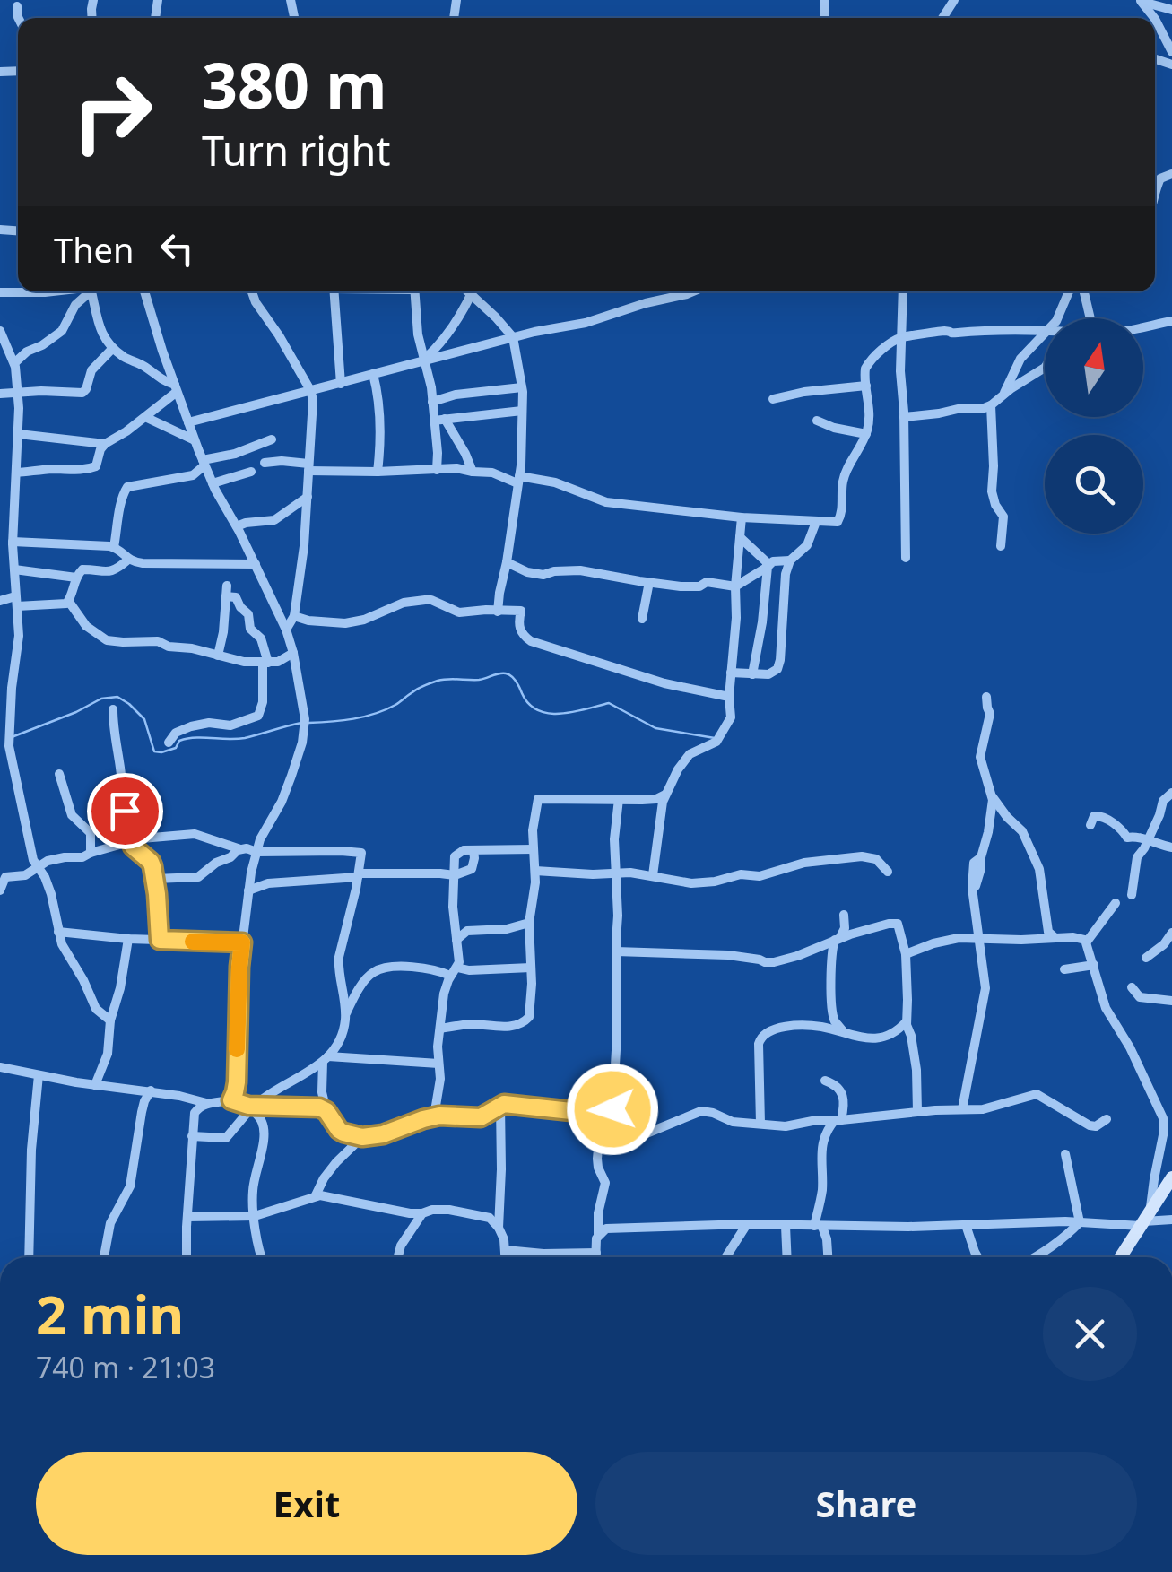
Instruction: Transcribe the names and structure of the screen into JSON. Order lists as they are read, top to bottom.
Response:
{
  "north": "top",
  "page": {
    "turn": ["380 m", "Turn right"],
    "then": "Then",
    "heading": ["2 min", "740 m · 21:03"],
    "buttons": ["Exit", "Share"]
  }
}
